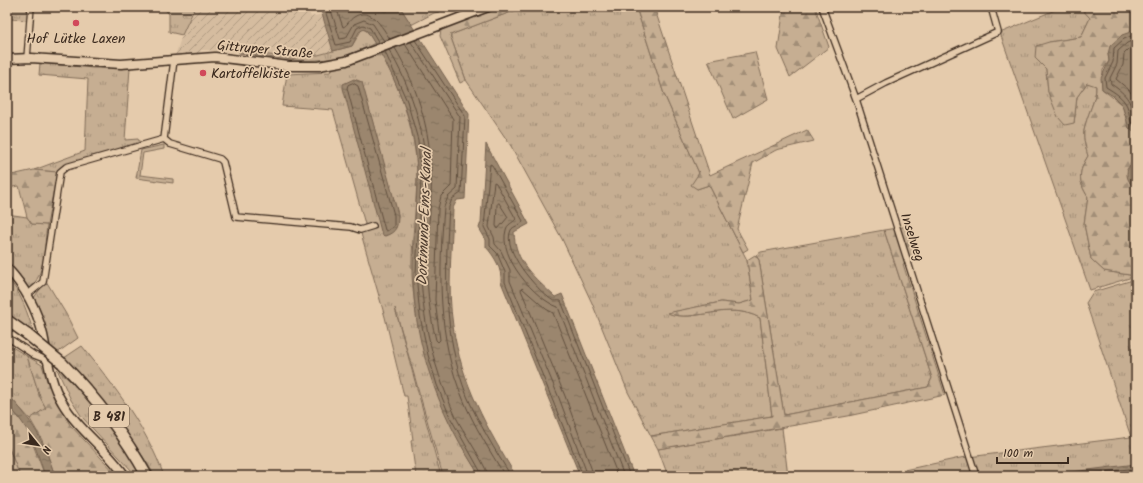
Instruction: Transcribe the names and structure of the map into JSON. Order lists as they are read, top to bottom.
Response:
{
  "streets": {
    "highway": ["B 481"],
    "street": ["Gittruper Straße", "Inselweg"]
  },
  "water": ["Dortmund-Ems-Kanal"],
  "places": ["Hof Lütke Laxen", "Kartoffelkiste"],
  "scale_bar": "100 m",
  "north": "bottom right"
}
